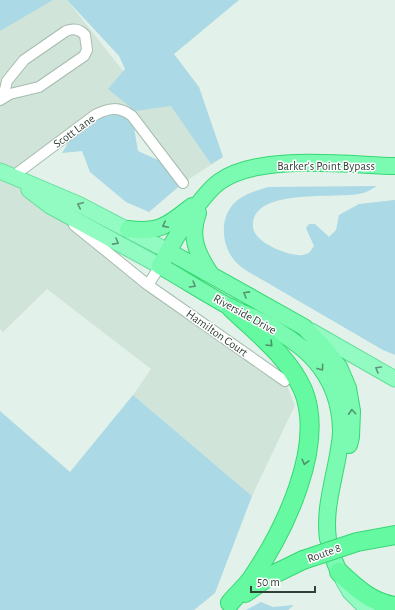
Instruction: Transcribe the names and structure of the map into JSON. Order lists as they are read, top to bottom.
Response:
{
  "streets": {
    "highway": ["Barker's Point Bypass", "Riverside Drive", "Route 8"],
    "street": ["Scott Lane", "Hamilton Court"]
  },
  "crossings": [
    ["Scott Lane", "Riverside Drive"],
    ["Barker's Point Bypass", "Riverside Drive"],
    ["Riverside Drive", "Hamilton Court"]
  ],
  "scale_bar": "50 m"
}
